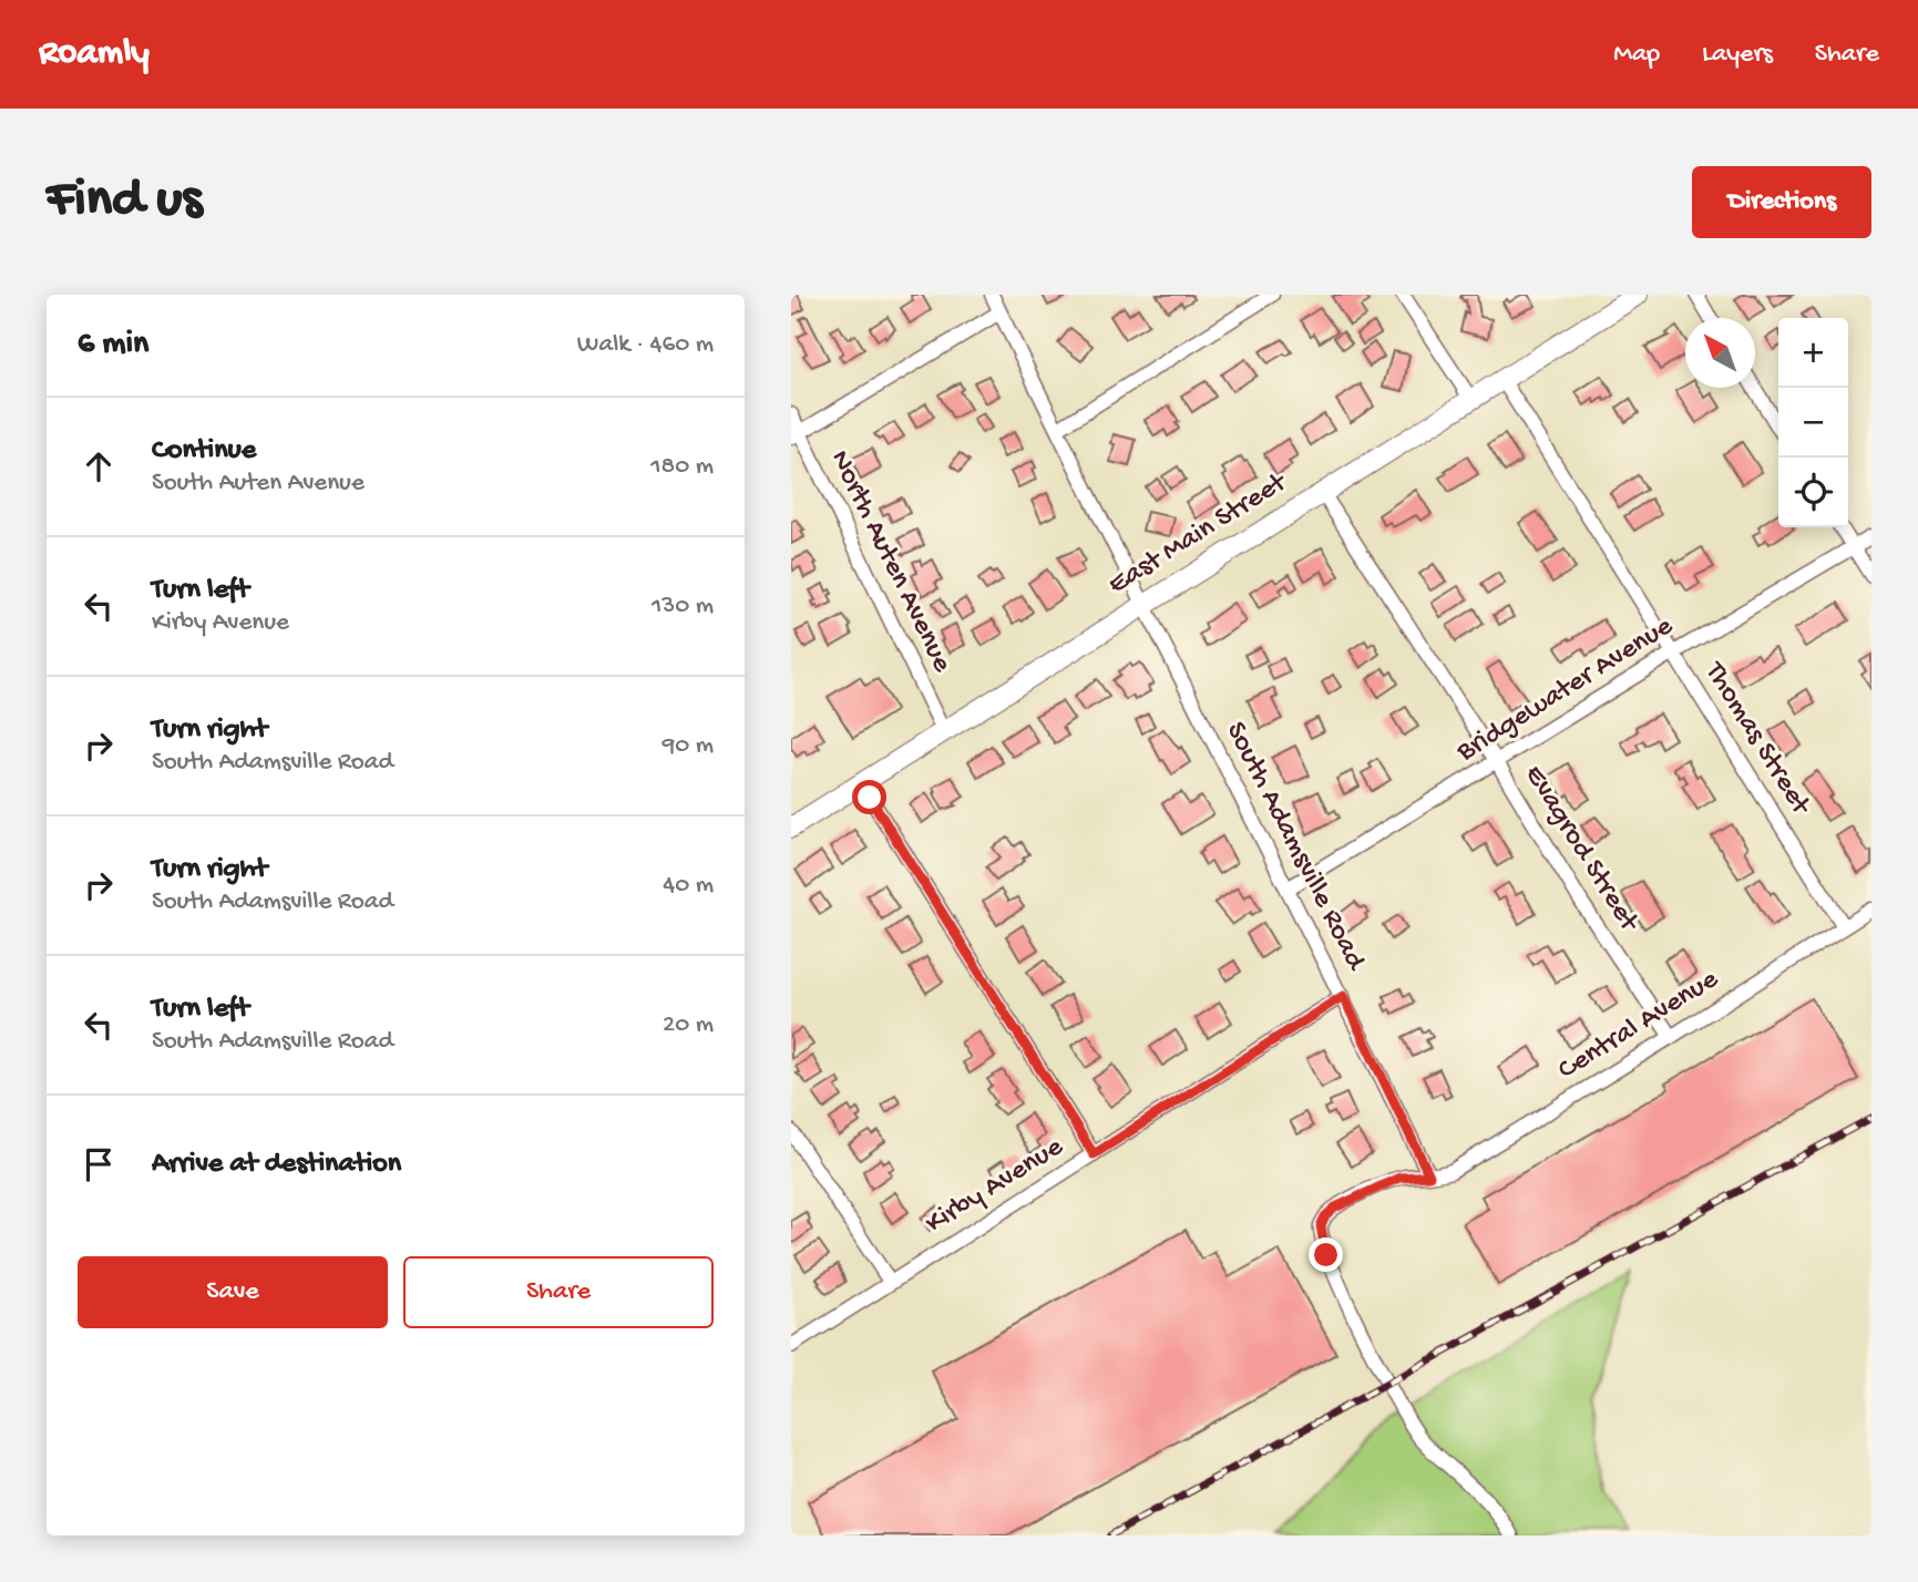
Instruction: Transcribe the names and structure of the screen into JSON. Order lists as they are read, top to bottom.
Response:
{
  "streets": {
    "street": [
      "East Main Street",
      "North Auten Avenue",
      "Bridgewater Avenue",
      "Thomas Street",
      "South Adamsville Road",
      "Evagrod Street",
      "Central Avenue",
      "Kirby Avenue"
    ]
  },
  "crossings": [
    ["East Main Street", "North Auten Avenue"],
    ["East Main Street", "Thomas Street"],
    ["East Main Street", "South Adamsville Road"],
    ["East Main Street", "Evagrod Street"],
    ["Bridgewater Avenue", "Thomas Street"],
    ["Bridgewater Avenue", "South Adamsville Road"],
    ["Bridgewater Avenue", "Evagrod Street"],
    ["Thomas Street", "Central Avenue"],
    ["South Adamsville Road", "Central Avenue"],
    ["South Adamsville Road", "Kirby Avenue"],
    ["Evagrod Street", "Central Avenue"]
  ],
  "north": "top left",
  "page": {
    "header": "Roamly",
    "nav": ["Map", "Layers", "Share"],
    "buttons": [
      "Directions",
      ["Save", "Share"]
    ],
    "title": "Find us",
    "heading": ["6 min", "Walk · 460 m"],
    "map_buttons": ["+", "−"],
    "list": [
      ["Continue", "South Auten Avenue", "180 m"],
      ["Turn left", "Kirby Avenue", "130 m"],
      ["Turn right", "South Adamsville Road", "90 m"],
      ["Turn right", "South Adamsville Road", "40 m"],
      ["Turn left", "South Adamsville Road", "20 m"],
      "Arrive at destination"
    ]
  }
}
